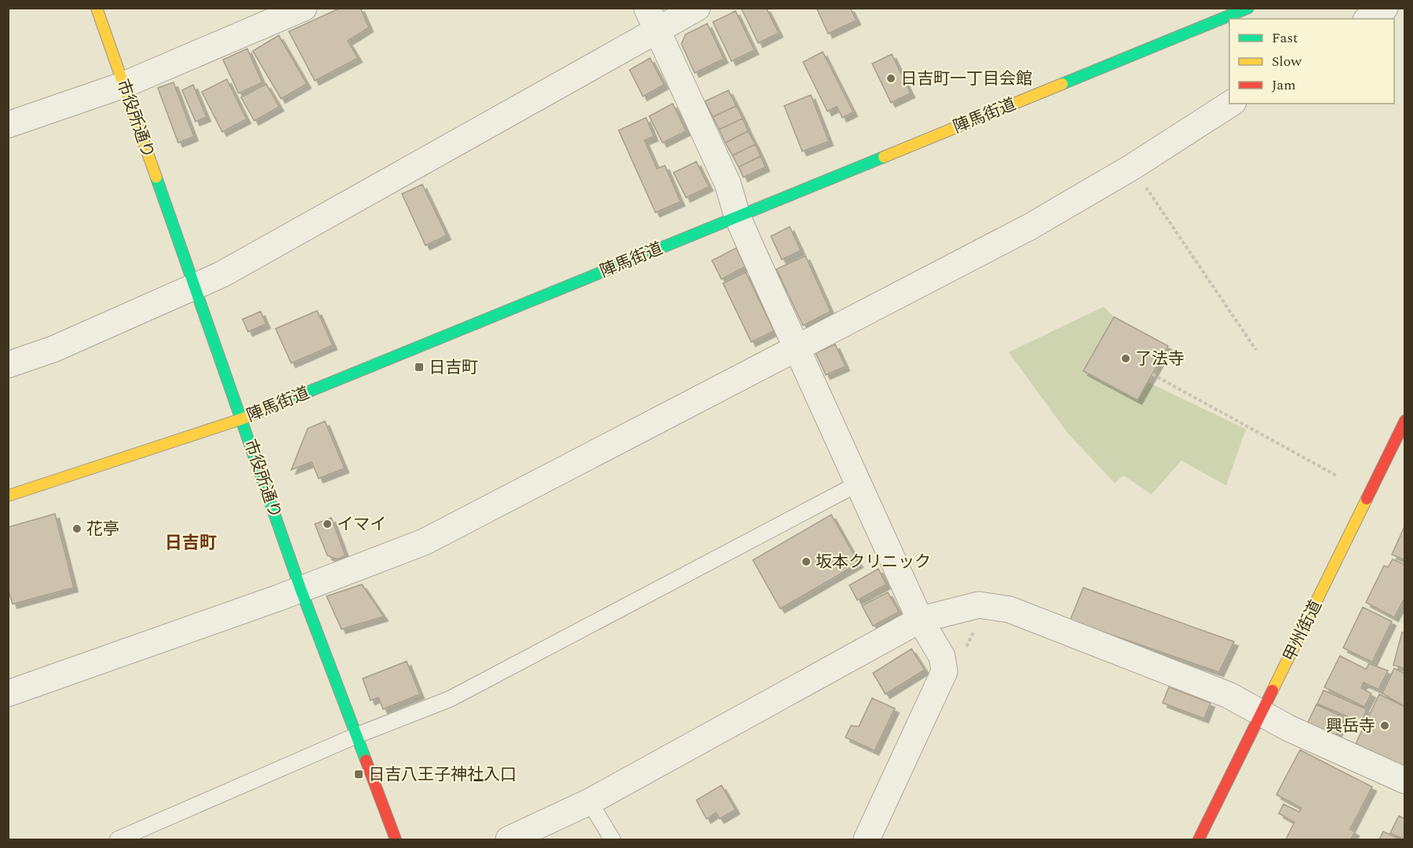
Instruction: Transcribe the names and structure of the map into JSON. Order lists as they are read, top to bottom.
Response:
{
  "streets": {
    "main road": ["陣馬街道", "市役所通り", "甲州街道"]
  },
  "crossings": [
    ["陣馬街道", "市役所通り"]
  ],
  "districts": ["日吉町"],
  "places": {
    "other": [
      "日吉町一丁目会館",
      "了法寺",
      "イマイ",
      "花亭",
      "坂本クリニック",
      "興岳寺"
    ],
    "transit": ["日吉町", "日吉八王子神社入口"]
  },
  "legend": ["Fast", "Slow", "Jam"]
}
